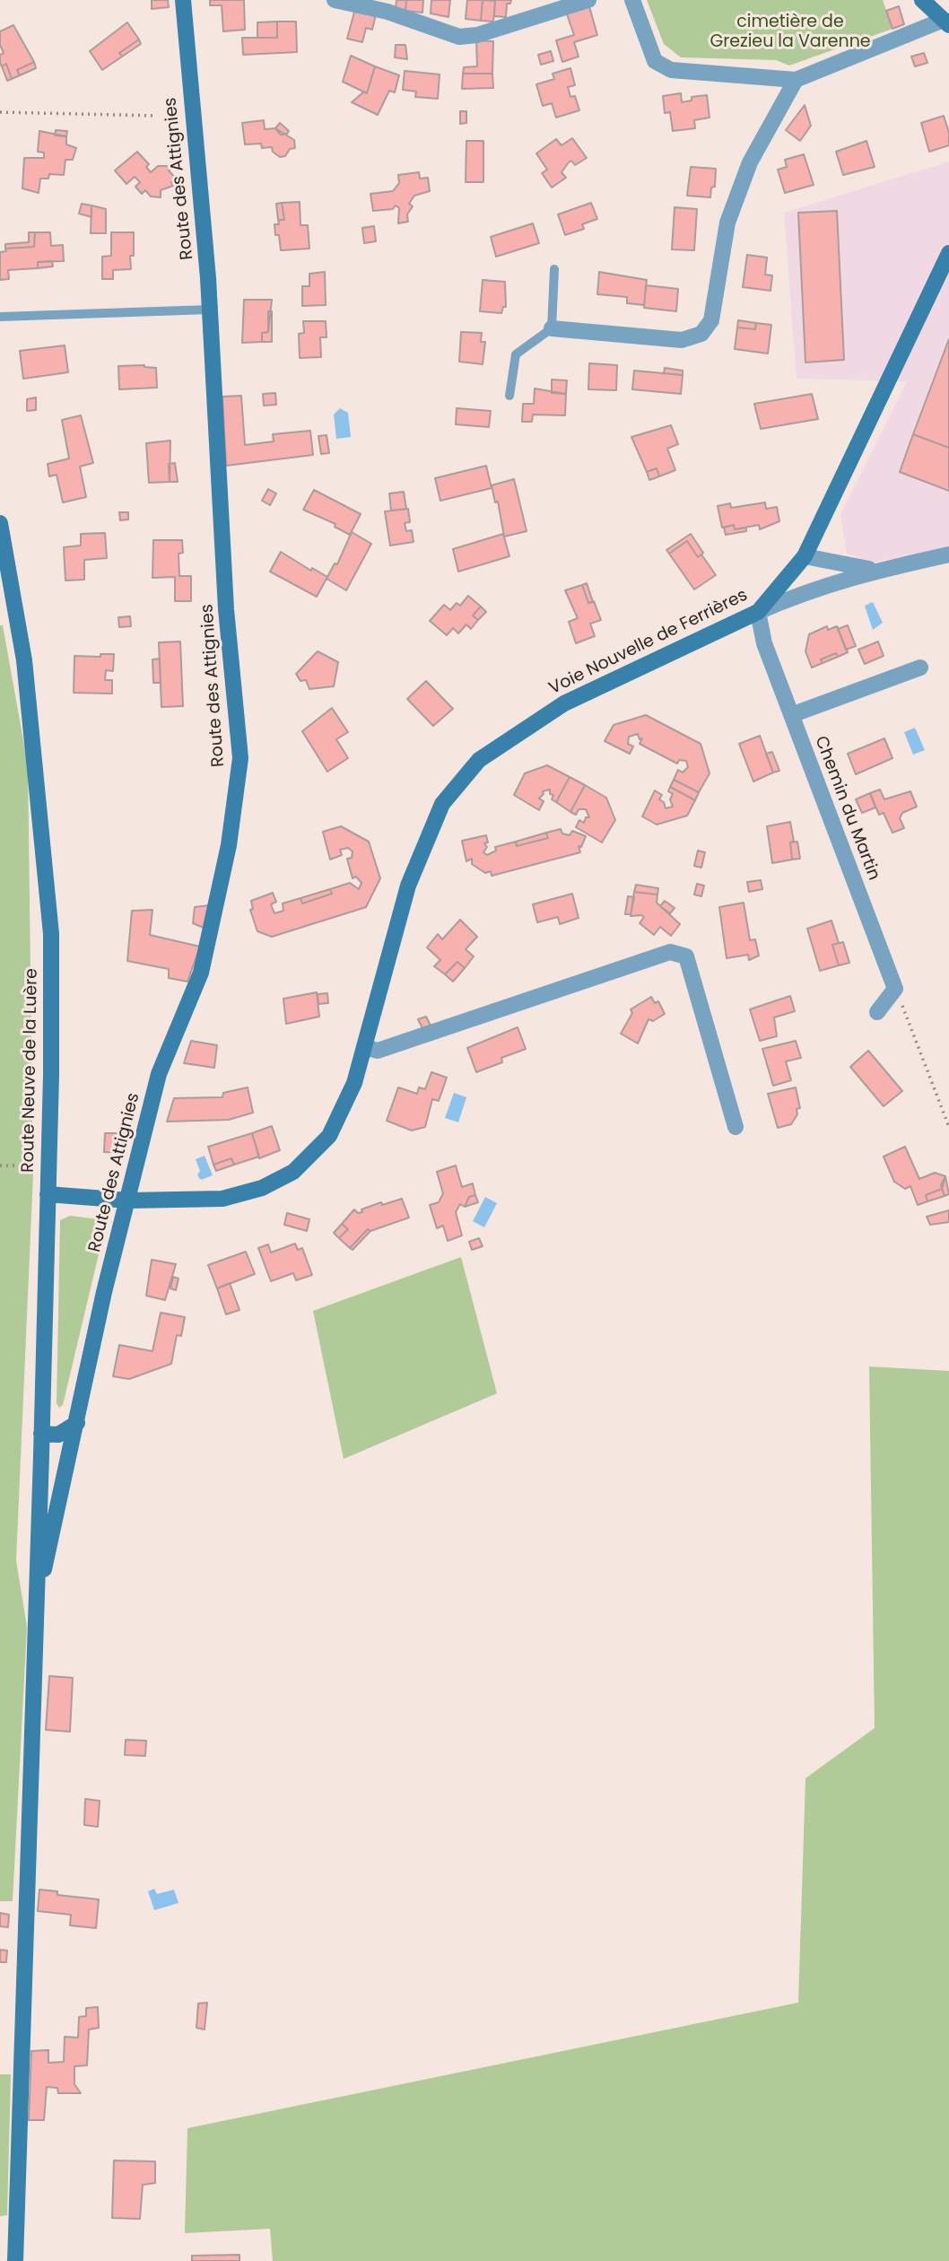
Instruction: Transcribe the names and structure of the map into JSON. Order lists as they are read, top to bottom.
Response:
{
  "streets": {
    "street": [
      "Route des Attignies",
      "Voie Nouvelle de Ferrières",
      "Chemin du Martin",
      "Route Neuve de la Luère"
    ]
  },
  "crossings": [
    ["Route des Attignies", "Voie Nouvelle de Ferrières"],
    ["Route des Attignies", "Route Neuve de la Luère"],
    ["Voie Nouvelle de Ferrières", "Chemin du Martin"],
    ["Voie Nouvelle de Ferrières", "Route Neuve de la Luère"]
  ],
  "parks": ["cimetière de Grezieu la Varenne"]
}
